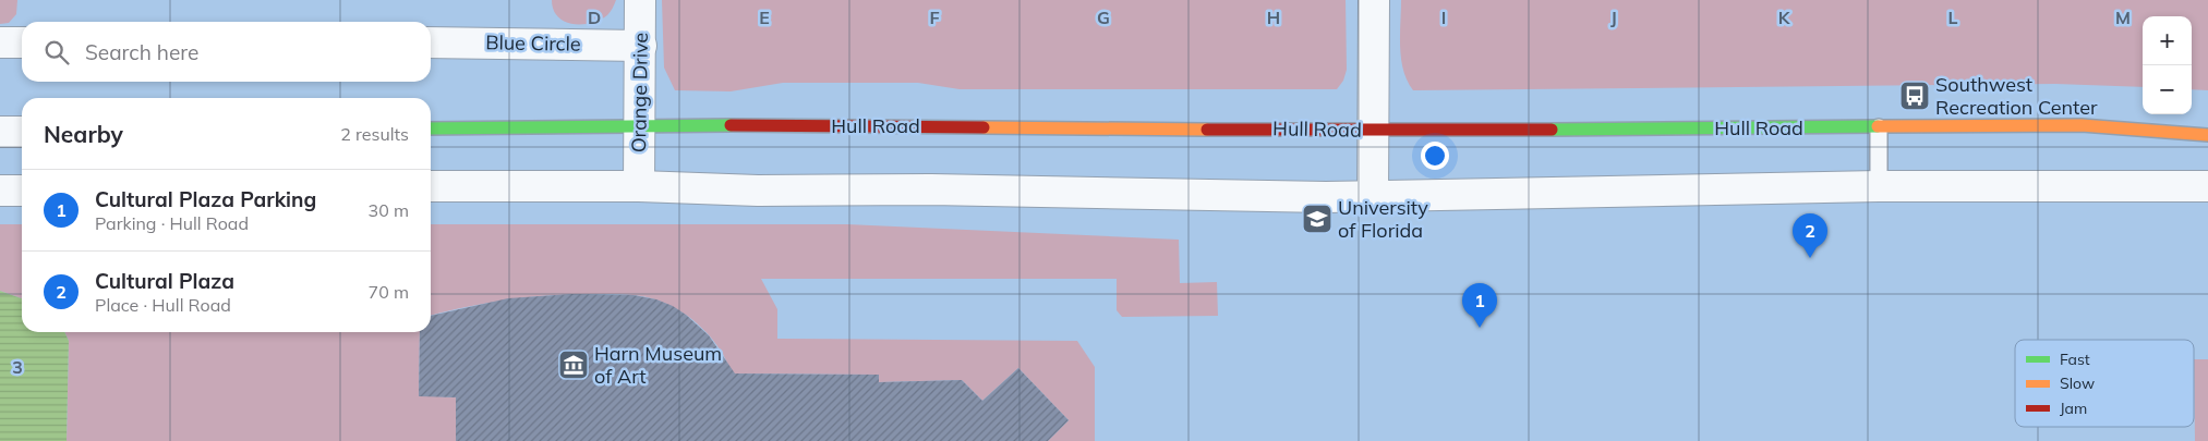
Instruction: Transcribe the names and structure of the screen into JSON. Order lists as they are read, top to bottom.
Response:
{
  "streets": {
    "street": ["Blue Circle", "Orange Drive", "Hull Road"]
  },
  "crossings": [
    ["Blue Circle", "Orange Drive"],
    ["Orange Drive", "Hull Road"]
  ],
  "places": {
    "bus stop": ["Southwest Recreation Center"],
    "school or university": ["University of Florida"],
    "museum": ["Harn Museum of Art"]
  },
  "legend": ["Fast", "Slow", "Jam"],
  "page": {
    "map_buttons": ["+", "−"],
    "search": "Search here",
    "heading": ["Nearby", "2 results"],
    "list": [
      {
        "mark": "1",
        "name": "Cultural Plaza Parking",
        "note": "Parking · Hull Road",
        "value": "30 m"
      },
      {
        "mark": "2",
        "name": "Cultural Plaza",
        "note": "Place · Hull Road",
        "value": "70 m"
      }
    ],
    "pins": ["2", "1"]
  },
  "grid": {
    "columns": [
      "D",
      "E",
      "F",
      "G",
      "H",
      "I",
      "J",
      "K",
      "L",
      "M"
    ],
    "rows": ["3"]
  }
}
